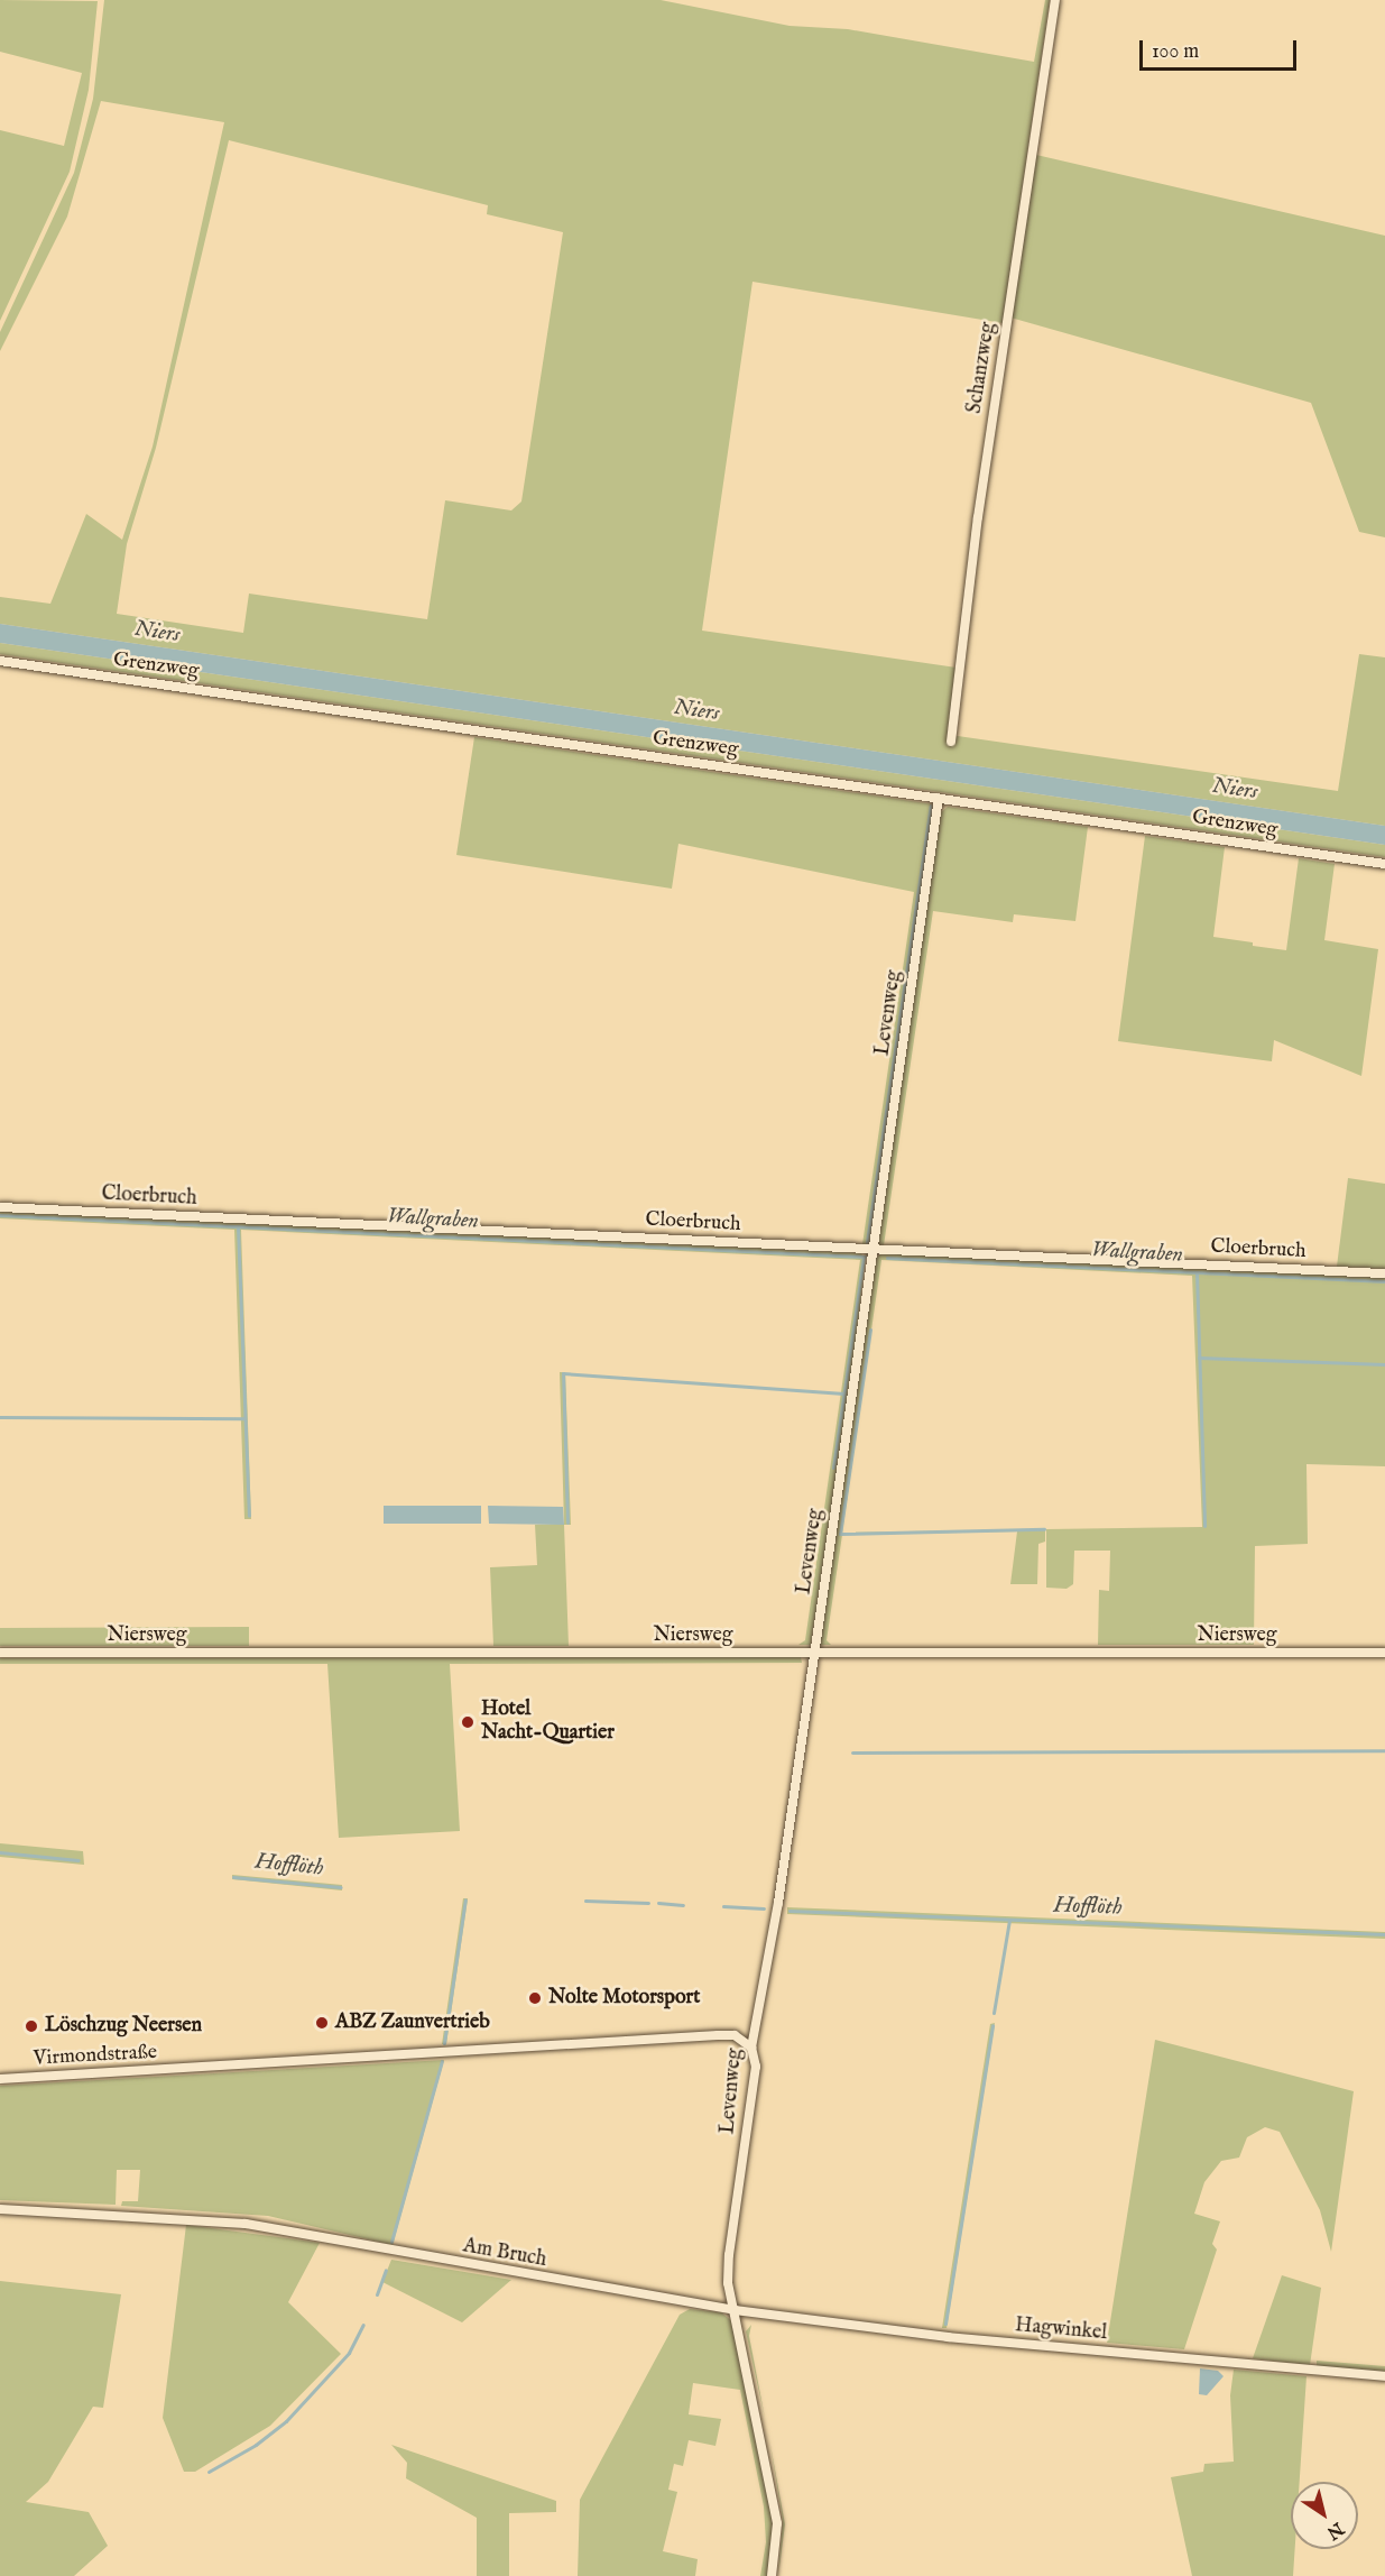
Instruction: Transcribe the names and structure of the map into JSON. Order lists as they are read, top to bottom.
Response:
{
  "streets": {
    "street": [
      "Schanzweg",
      "Grenzweg",
      "Levenweg",
      "Cloerbruch",
      "Niersweg",
      "Virmondstraße",
      "Am Bruch",
      "Hagwinkel"
    ]
  },
  "crossings": [
    ["Grenzweg", "Levenweg"],
    ["Levenweg", "Cloerbruch"],
    ["Levenweg", "Niersweg"],
    ["Levenweg", "Virmondstraße"],
    ["Levenweg", "Am Bruch"],
    ["Levenweg", "Hagwinkel"],
    ["Am Bruch", "Hagwinkel"]
  ],
  "water": ["Niers", "Wallgraben", "Hofflöth"],
  "places": [
    "Hotel Nacht-Quartier",
    "Nolte Motorsport",
    "ABZ Zaunvertrieb",
    "Löschzug Neersen"
  ],
  "scale_bar": "100 m",
  "north": "bottom right"
}
